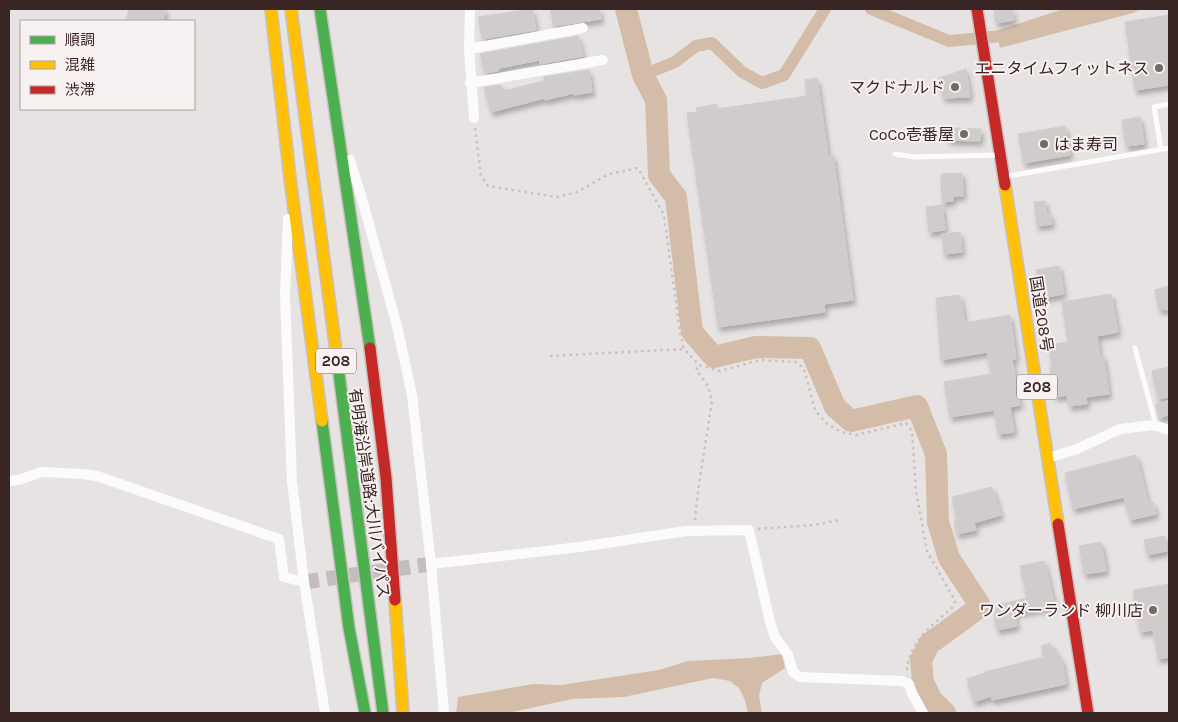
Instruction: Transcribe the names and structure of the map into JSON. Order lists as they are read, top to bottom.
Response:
{
  "streets": {
    "highway": ["国道208号", "208", "有明海沿岸道路;大川バイパス"]
  },
  "places": [
    "エニタイムフィットネス",
    "マクドナルド",
    "CoCo壱番屋",
    "はま寿司",
    "ワンダーランド 柳川店"
  ],
  "legend": ["順調", "混雑", "渋滞"]
}
